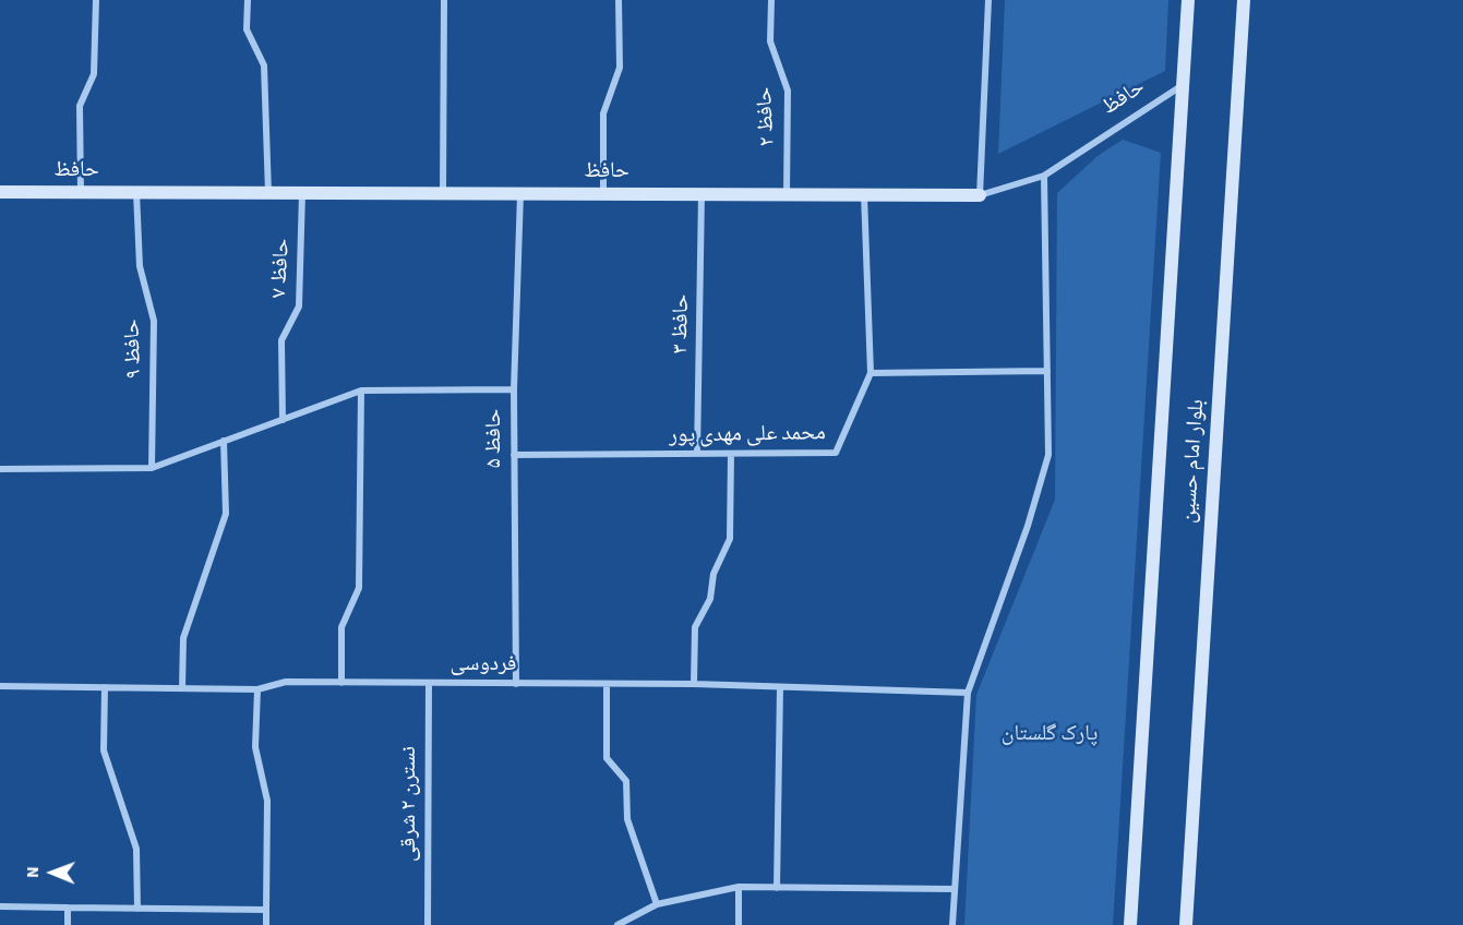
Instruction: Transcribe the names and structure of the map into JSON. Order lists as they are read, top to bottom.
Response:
{
  "streets": {
    "main road": ["حافظ", "بلوار امام حسین"],
    "street": [
      "حافظ ۲",
      "حافظ ۷",
      "حافظ ۳",
      "حافظ ۹",
      "محمد علی مهدی پور",
      "حافظ ۵",
      "فردوسی",
      "نسترن ۲ شرقی"
    ]
  },
  "crossings": [
    ["حافظ", "حافظ ۲"],
    ["حافظ", "حافظ ۷"],
    ["حافظ", "حافظ ۳"],
    ["حافظ", "حافظ ۹"],
    ["حافظ", "حافظ ۵"],
    ["حافظ", "بلوار امام حسین"],
    ["حافظ ۳", "محمد علی مهدی پور"],
    ["محمد علی مهدی پور", "حافظ ۵"],
    ["حافظ ۵", "فردوسی"],
    ["فردوسی", "نسترن ۲ شرقی"]
  ],
  "parks": ["پارک گلستان"],
  "north": "left"
}
